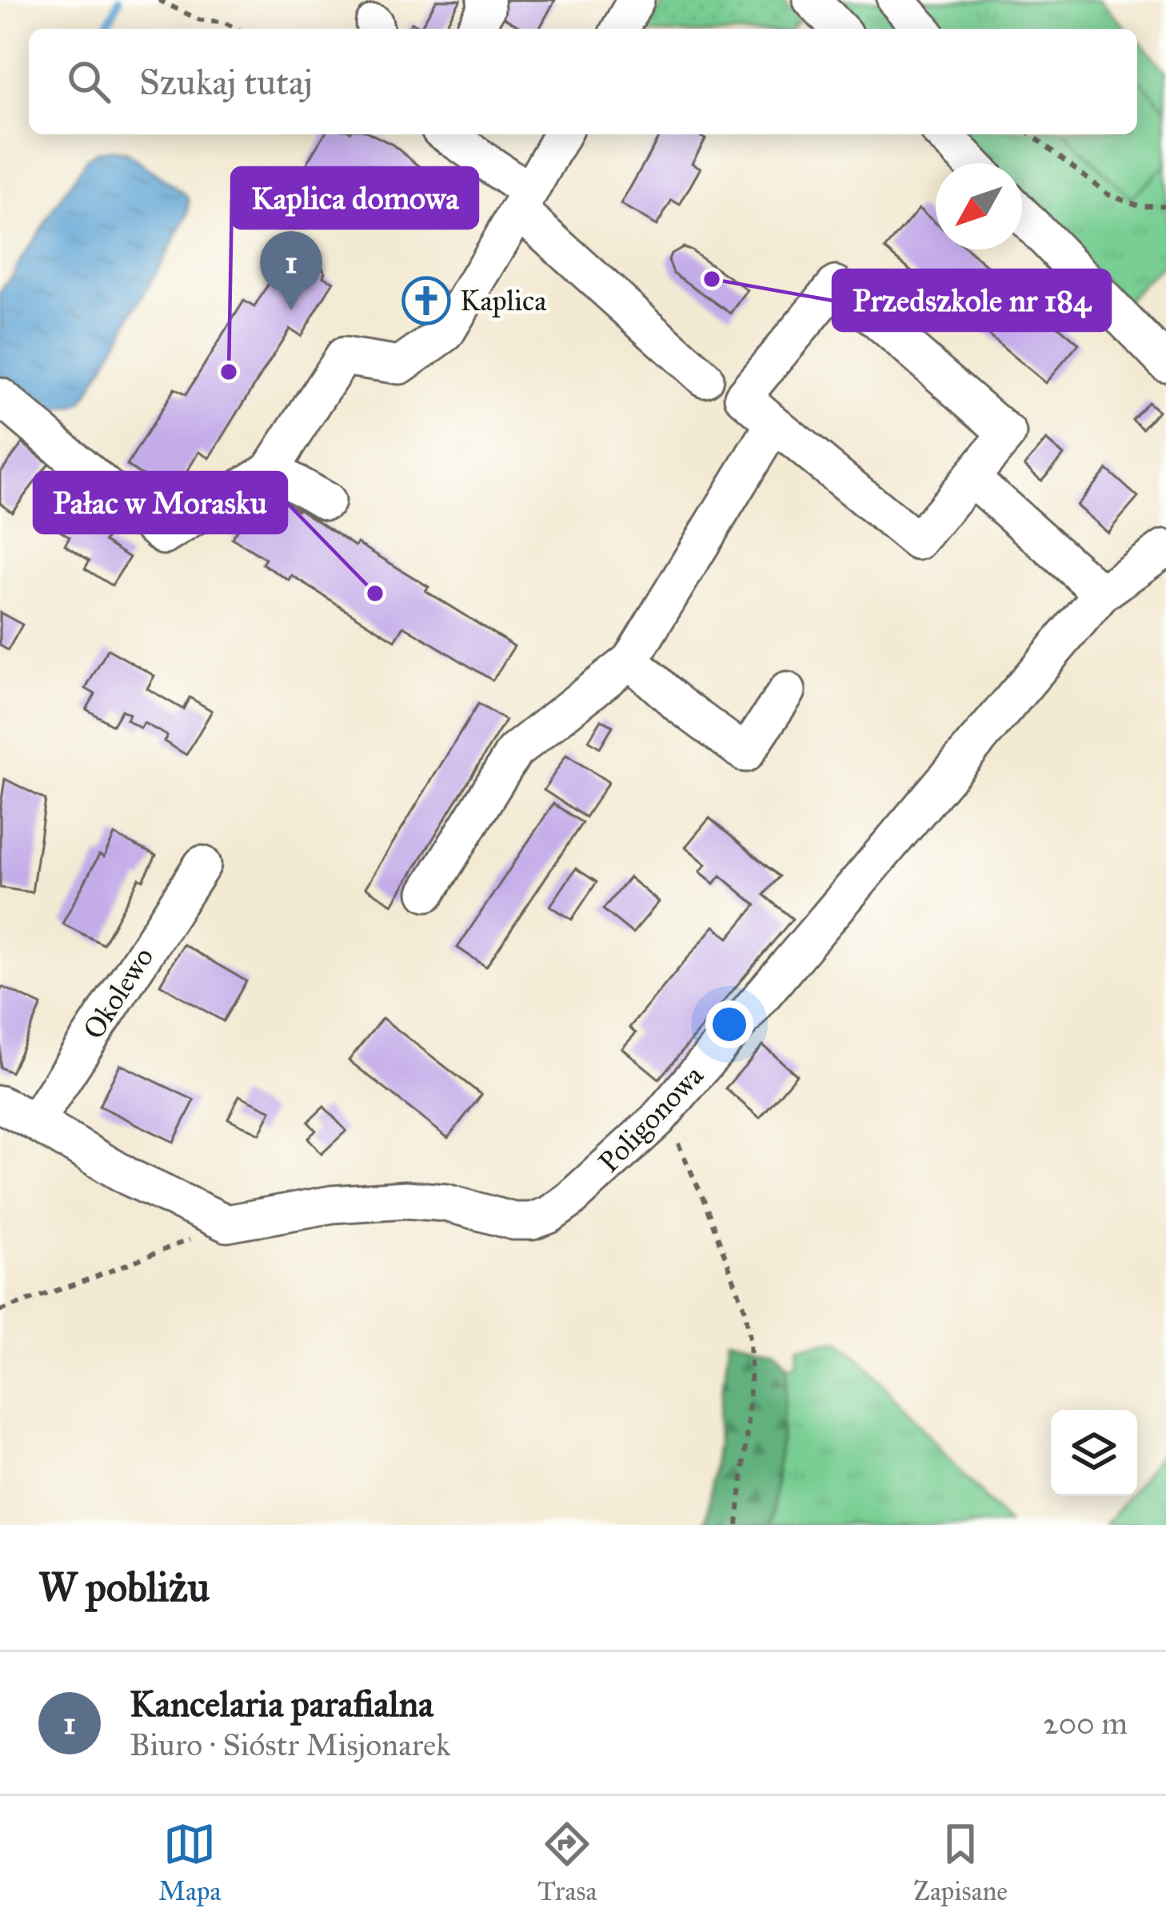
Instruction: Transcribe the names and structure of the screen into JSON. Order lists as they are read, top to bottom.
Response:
{
  "streets": {
    "street": ["Okolewo", "Poligonowa"]
  },
  "places": {
    "other": ["Przedszkole nr 184", "Kaplica domowa", "Pałac w Morasku"],
    "church": ["Kaplica"]
  },
  "north": "bottom left",
  "page": {
    "search": "Szukaj tutaj",
    "pins": "1",
    "heading": "W pobliżu",
    "list": [
      {
        "mark": "1",
        "name": "Kancelaria parafialna",
        "note": "Biuro · Sióstr Misjonarek",
        "value": "200 m"
      }
    ],
    "nav": ["Mapa", "Trasa", "Zapisane"]
  }
}
